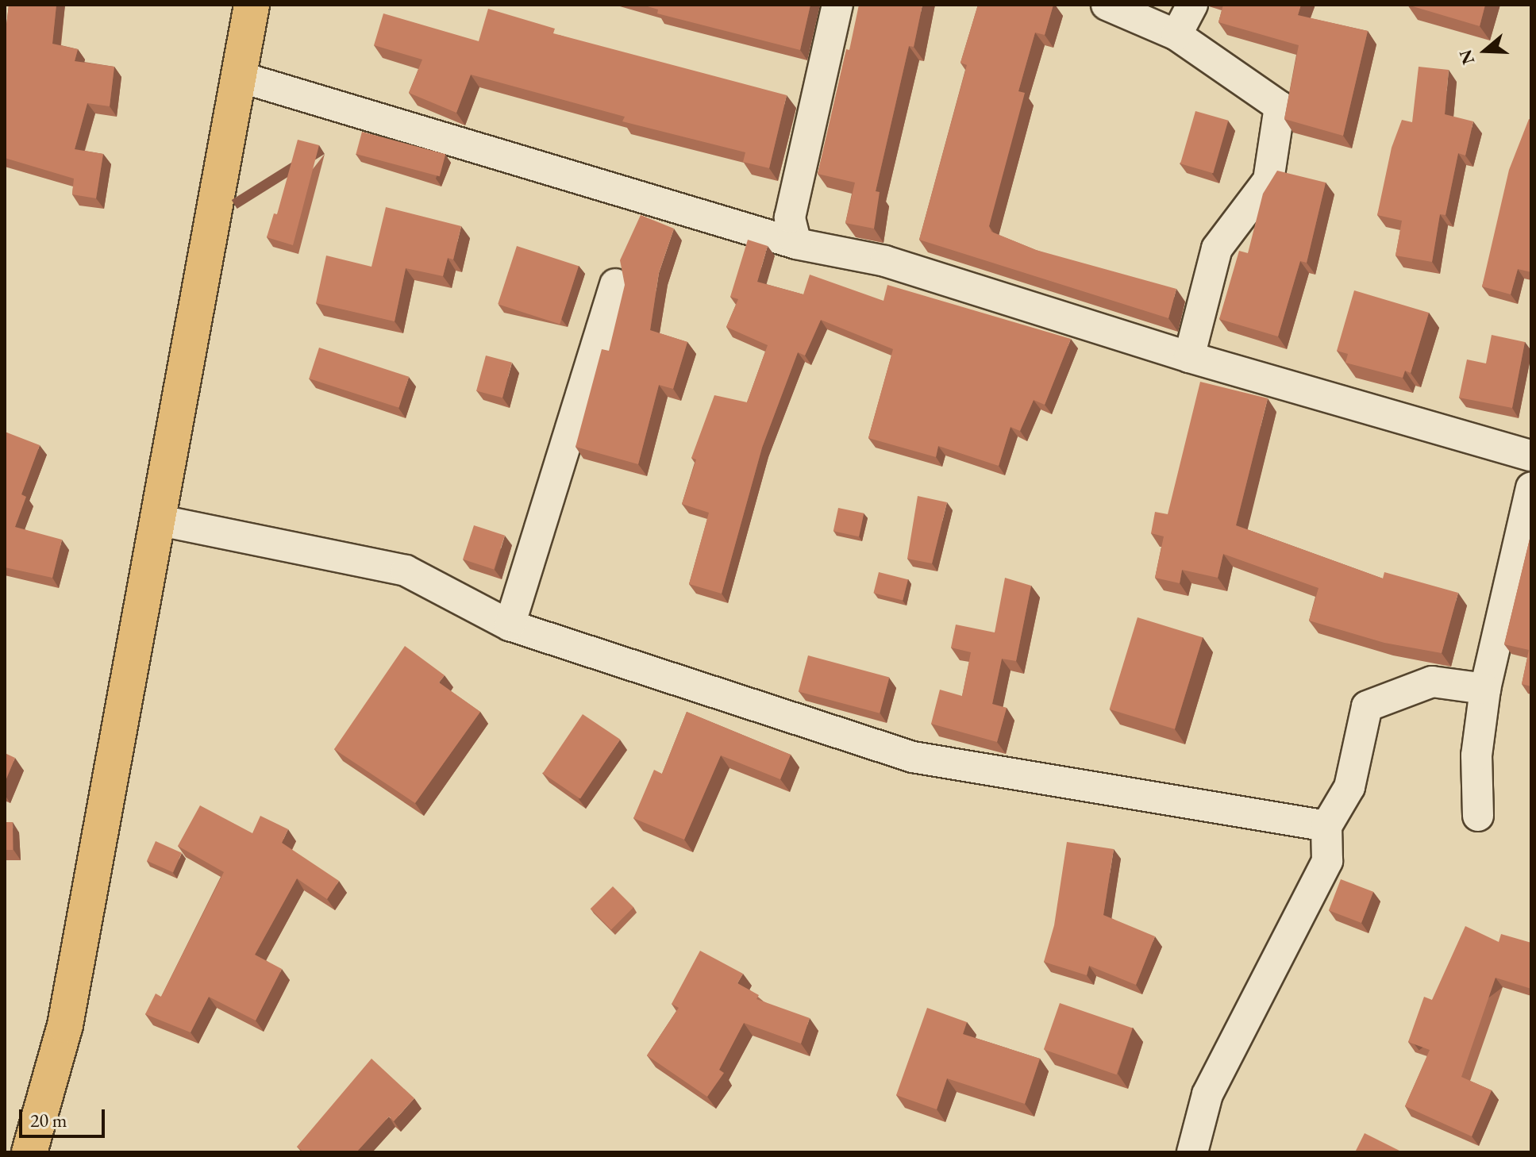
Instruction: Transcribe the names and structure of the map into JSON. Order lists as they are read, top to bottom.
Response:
{
  "scale_bar": "20 m",
  "north": "left"
}
